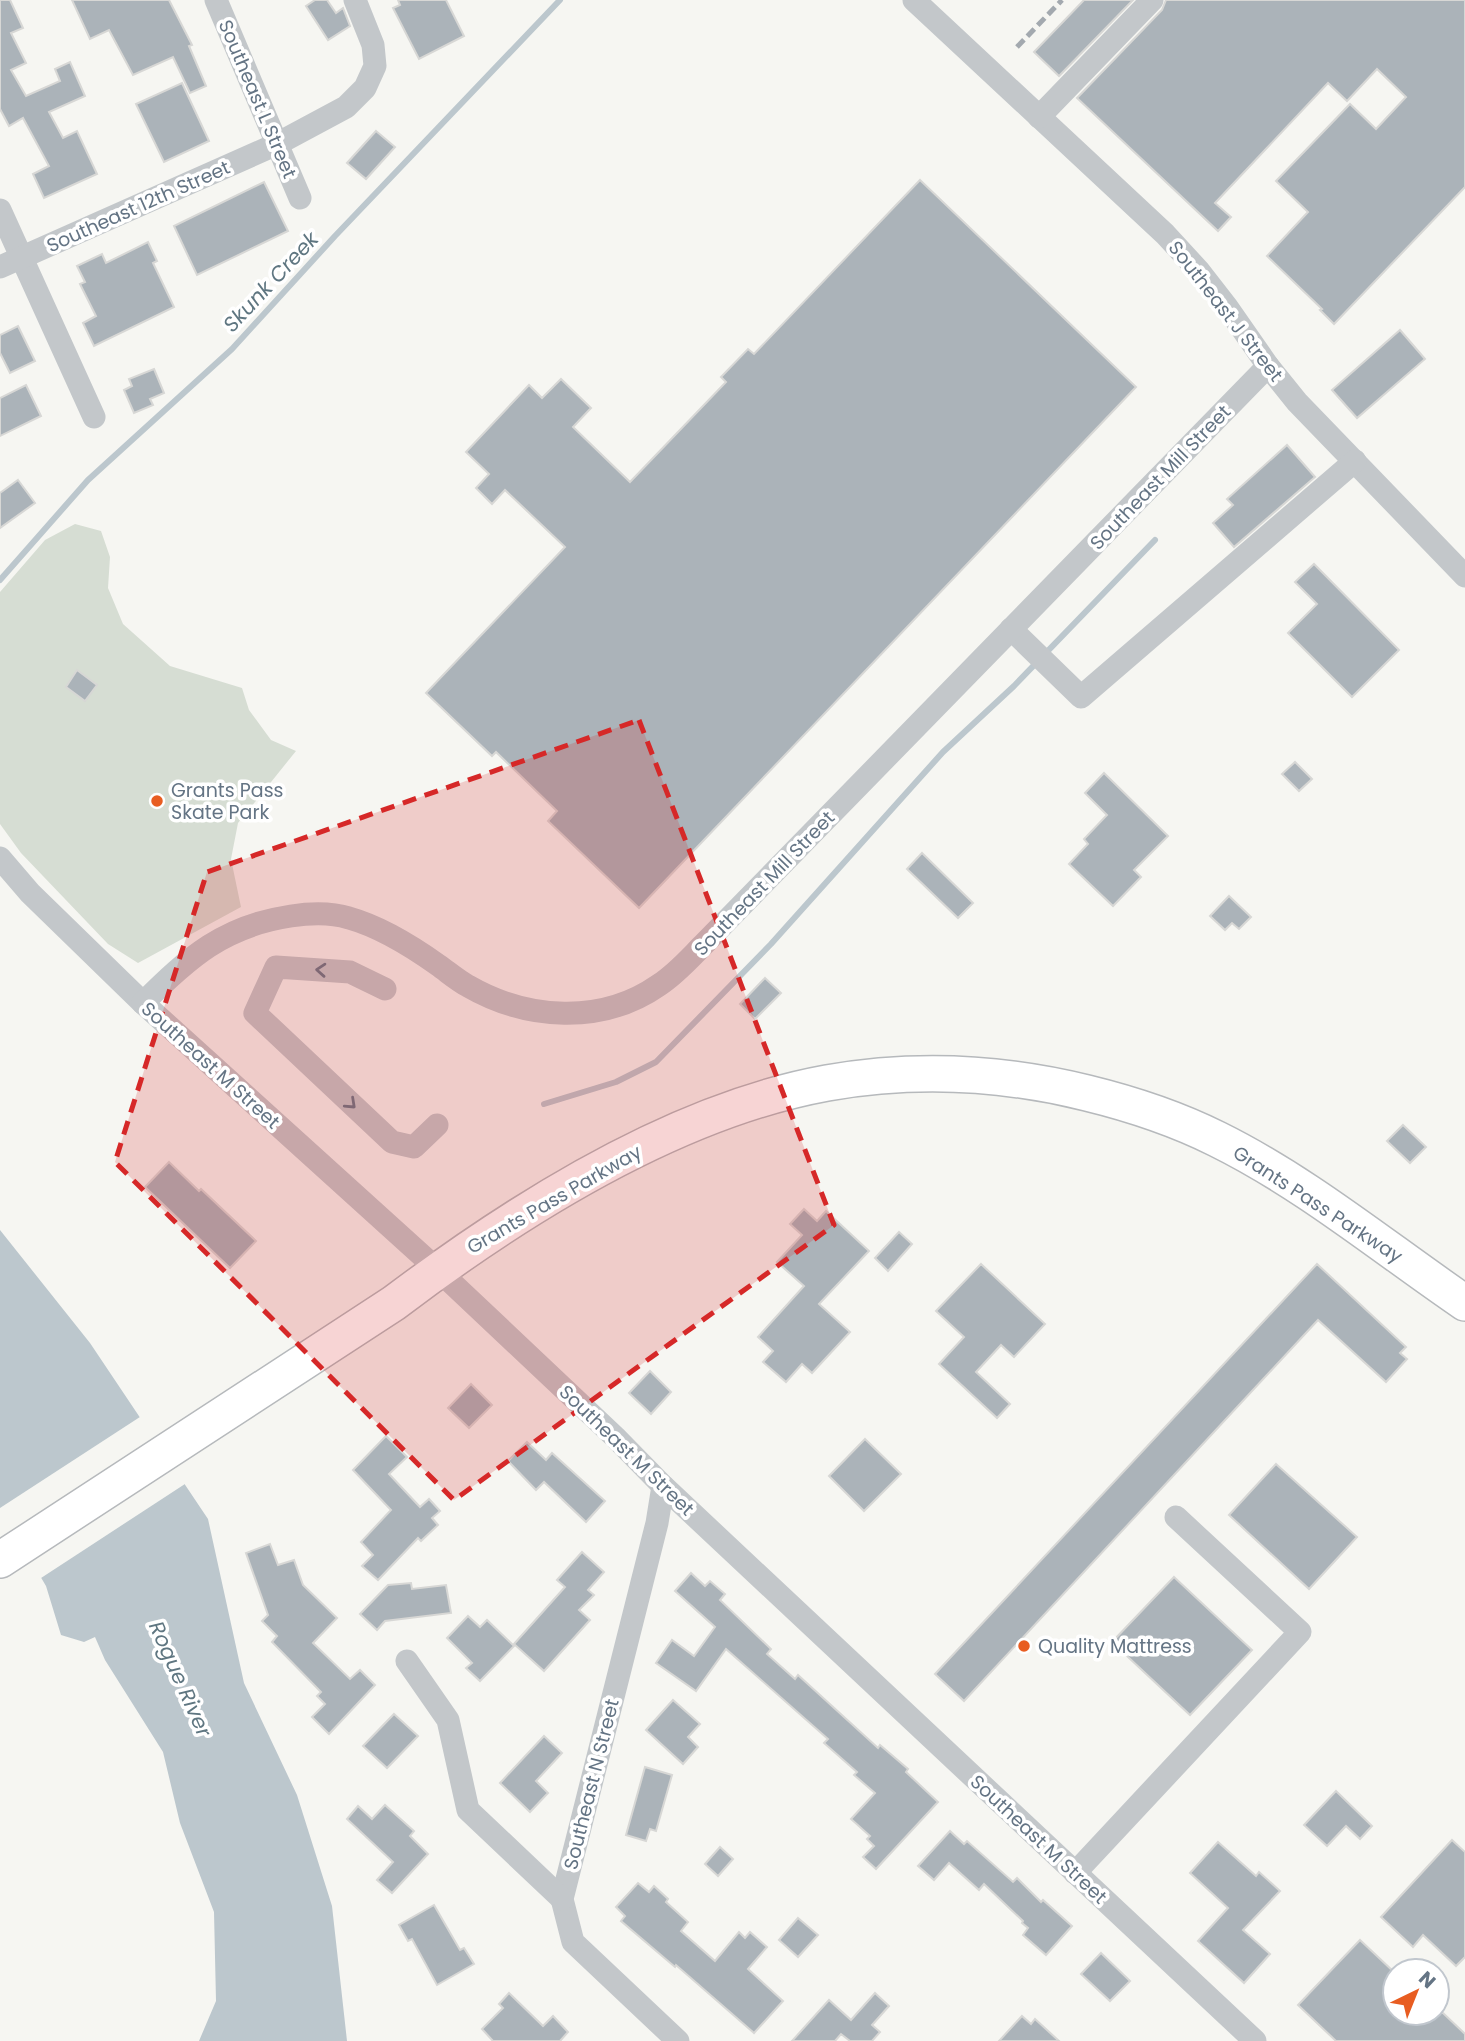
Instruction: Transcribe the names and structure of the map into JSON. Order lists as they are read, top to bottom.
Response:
{
  "streets": {
    "highway": ["Grants Pass Parkway"],
    "street": [
      "Southeast L Street",
      "Southeast 12th Street",
      "Southeast J Street",
      "Southeast Mill Street",
      "Southeast M Street",
      "Southeast N Street"
    ]
  },
  "crossings": [
    ["Southeast L Street", "Southeast 12th Street"],
    ["Southeast J Street", "Southeast Mill Street"],
    ["Southeast Mill Street", "Southeast M Street"],
    ["Southeast M Street", "Grants Pass Parkway"],
    ["Southeast M Street", "Southeast N Street"]
  ],
  "water": ["Skunk Creek", "Rogue River"],
  "places": ["Grants Pass Skate Park", "Quality Mattress"],
  "north": "top right"
}
